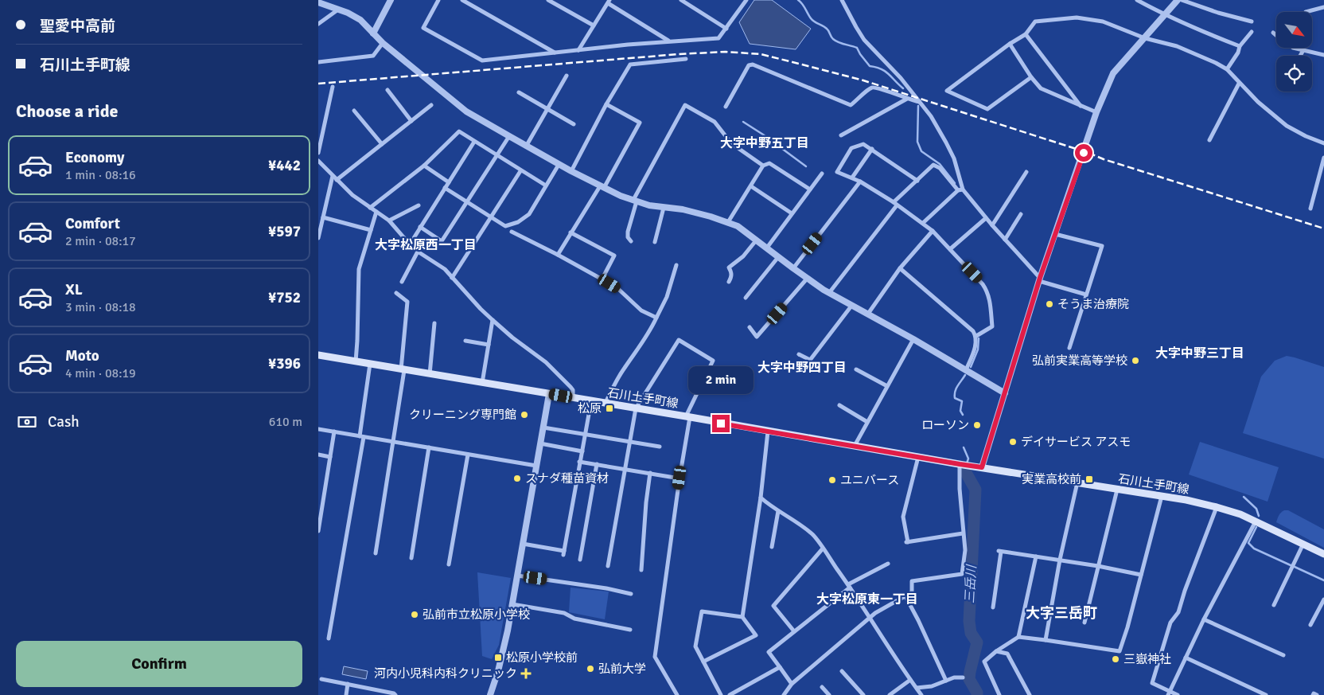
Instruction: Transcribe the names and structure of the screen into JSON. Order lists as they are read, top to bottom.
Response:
{
  "streets": {
    "main road": ["石川土手町線"]
  },
  "districts": [
    "大字中野五丁目",
    "大字松原西一丁目",
    "大字中野三丁目",
    "大字中野四丁目",
    "大字松原東一丁目",
    "大字三岳町"
  ],
  "water": ["三岳川"],
  "places": {
    "other": [
      "そうま治療院",
      "弘前実業高等学校",
      "クリーニング専門館",
      "ローソン",
      "デイサービス アスモ",
      "スナダ種苗資材",
      "ユニバース",
      "弘前市立松原小学校",
      "三嶽神社",
      "弘前大学"
    ],
    "transit": ["松原", "実業高校前", "松原小学校前"],
    "health": ["河内小児科内科クリニック"]
  },
  "north": "bottom right",
  "page": {
    "banner": ["聖愛中高前", "石川土手町線"],
    "heading": "Choose a ride",
    "list": [
      {
        "name": "Economy",
        "note": "1 min · 08:16",
        "value": "¥442"
      },
      {
        "name": "Comfort",
        "note": "2 min · 08:17",
        "value": "¥597"
      },
      {
        "name": "XL",
        "note": "3 min · 08:18",
        "value": "¥752"
      },
      {
        "name": "Moto",
        "note": "4 min · 08:19",
        "value": "¥396"
      }
    ],
    "bubble": "2 min",
    "pay": ["Cash", "610 m"],
    "buttons": "Confirm"
  }
}
